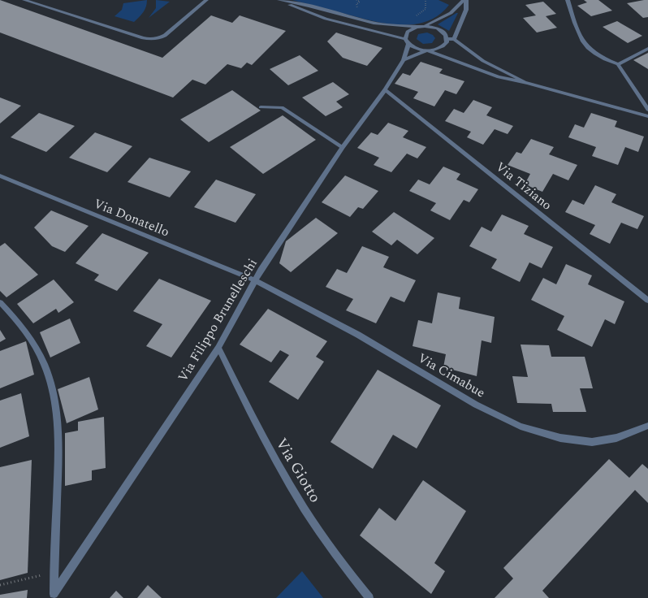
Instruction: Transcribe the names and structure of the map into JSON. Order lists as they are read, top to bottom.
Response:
{
  "streets": {
    "street": [
      "Via Tiziano",
      "Via Donatello",
      "Via Filippo Brunelleschi",
      "Via Cimabue",
      "Via Giotto"
    ]
  },
  "crossings": [
    ["Via Tiziano", "Via Filippo Brunelleschi"],
    ["Via Donatello", "Via Filippo Brunelleschi"],
    ["Via Donatello", "Via Cimabue"],
    ["Via Filippo Brunelleschi", "Via Cimabue"],
    ["Via Filippo Brunelleschi", "Via Giotto"]
  ]
}
